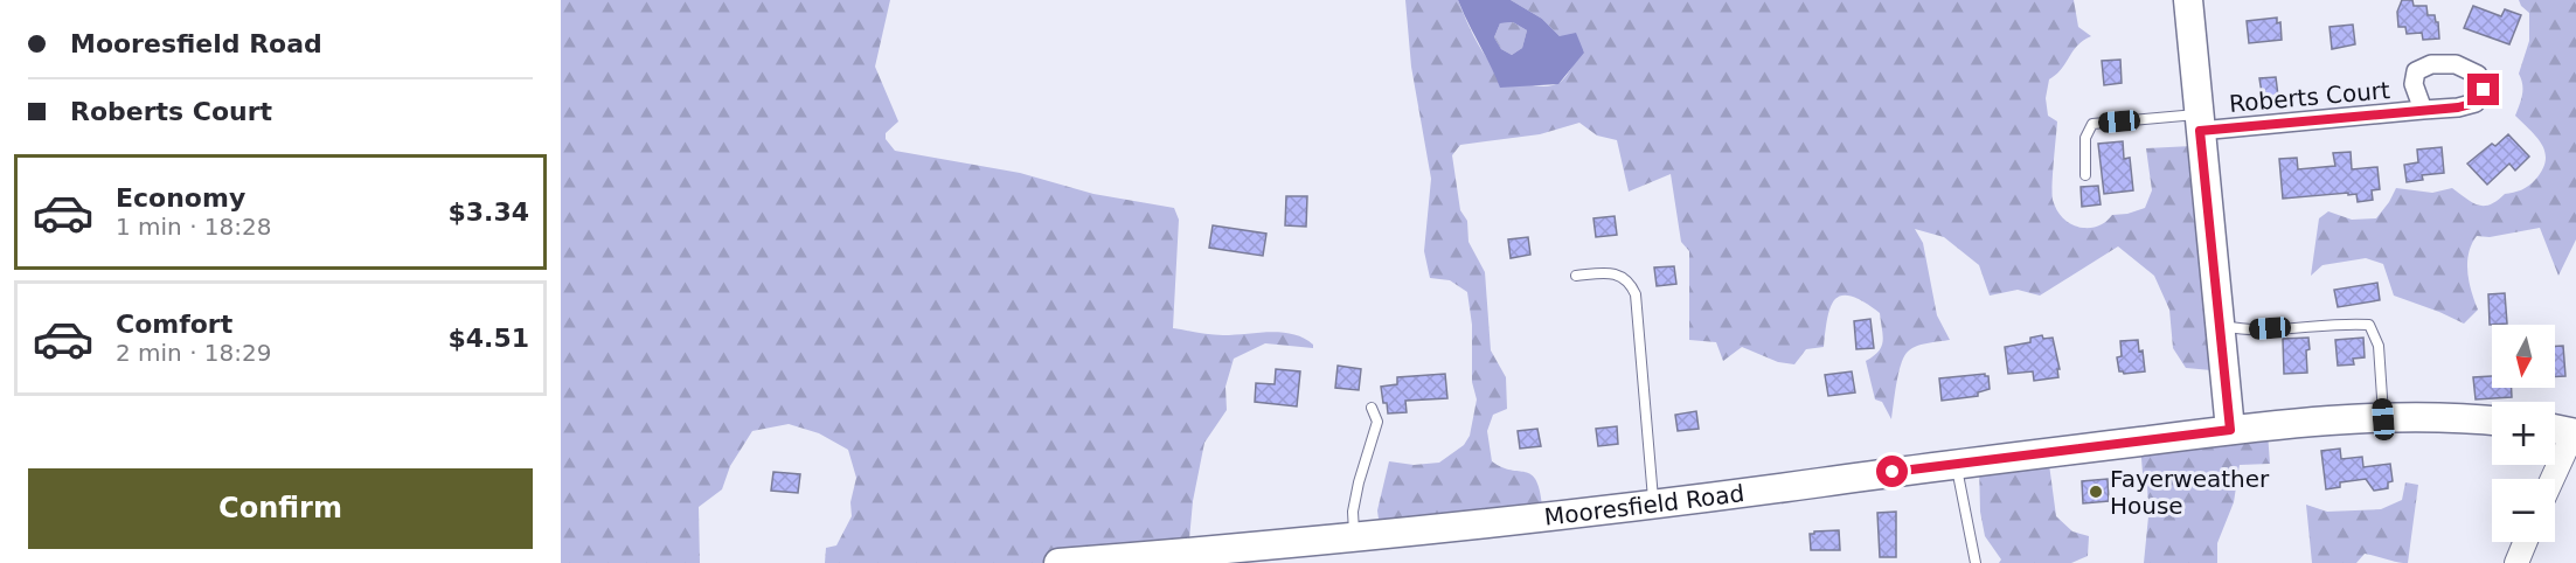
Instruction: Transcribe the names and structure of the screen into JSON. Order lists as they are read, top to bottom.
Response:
{
  "streets": {
    "main road": ["Mooresfield Road"],
    "street": ["Roberts Court"]
  },
  "places": ["Fayerweather House"],
  "north": "bottom",
  "page": {
    "banner": ["Mooresfield Road", "Roberts Court"],
    "list": [
      {
        "name": "Economy",
        "note": "1 min · 18:28",
        "value": "$3.34"
      },
      {
        "name": "Comfort",
        "note": "2 min · 18:29",
        "value": "$4.51"
      }
    ],
    "map_buttons": ["+", "−"],
    "buttons": "Confirm"
  }
}
